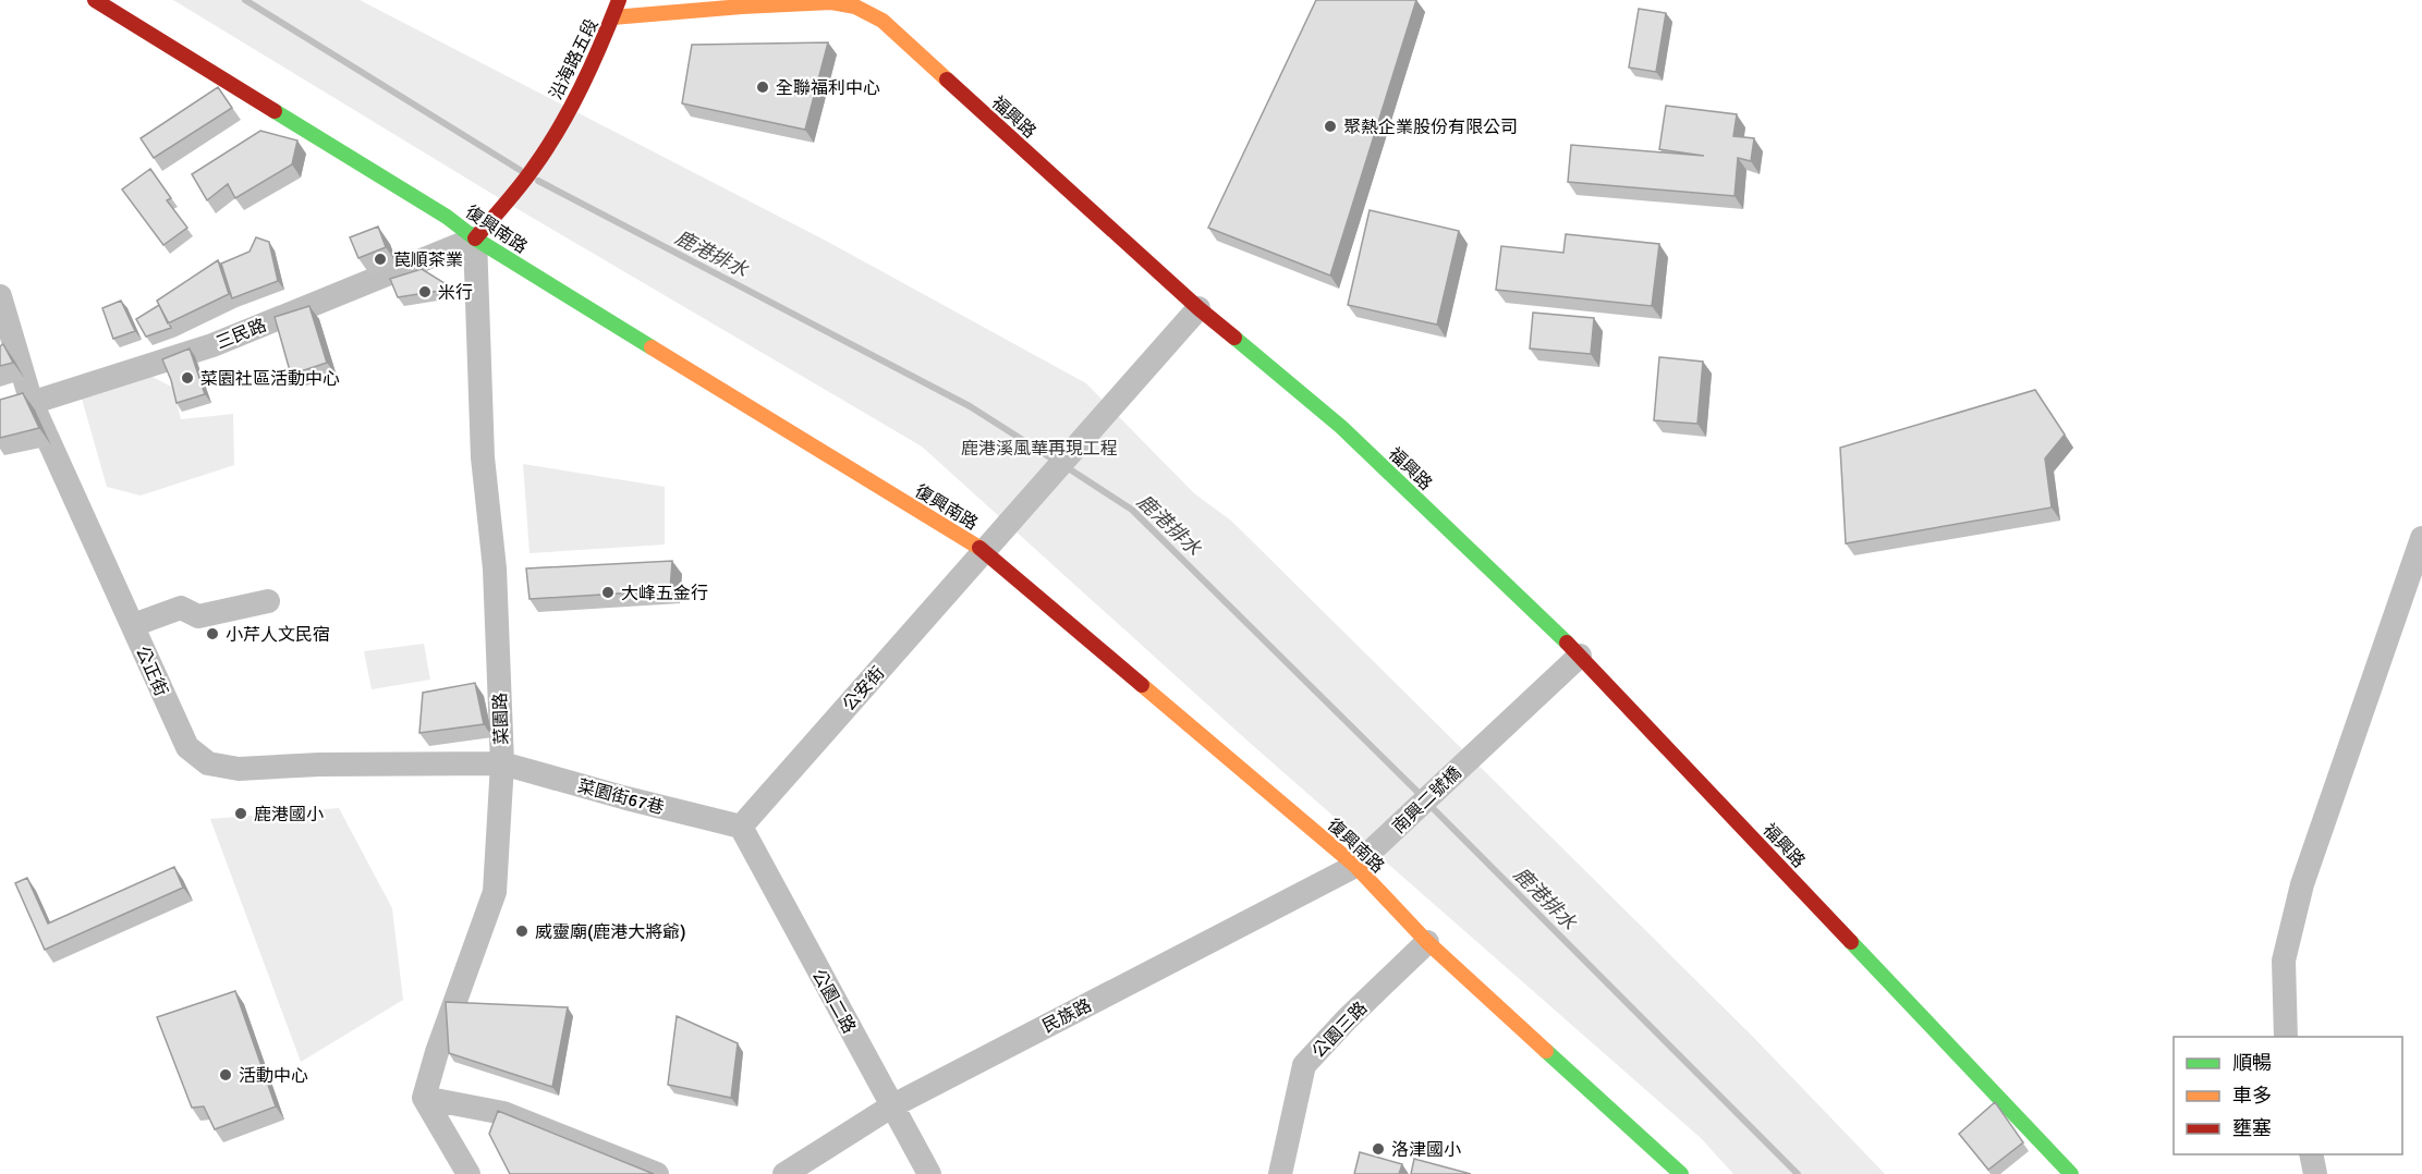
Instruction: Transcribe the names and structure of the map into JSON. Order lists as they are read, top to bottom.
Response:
{
  "streets": {
    "street": [
      "沿海路五段",
      "福興路",
      "復興南路",
      "三民路",
      "公正街",
      "公安街",
      "菜園路",
      "菜園街67巷",
      "南興二號橋",
      "公園二路",
      "民族路",
      "公園三路"
    ]
  },
  "crossings": [
    ["沿海路五段", "福興路"],
    ["沿海路五段", "復興南路"],
    ["沿海路五段", "三民路"],
    ["沿海路五段", "菜園路"],
    ["福興路", "公安街"],
    ["福興路", "南興二號橋"],
    ["復興南路", "三民路"],
    ["復興南路", "公安街"],
    ["復興南路", "菜園路"],
    ["復興南路", "南興二號橋"],
    ["復興南路", "民族路"],
    ["復興南路", "公園三路"],
    ["三民路", "公正街"],
    ["三民路", "菜園路"],
    ["公正街", "菜園路"],
    ["公正街", "菜園街67巷"],
    ["公安街", "菜園街67巷"],
    ["公安街", "公園二路"],
    ["菜園路", "菜園街67巷"],
    ["菜園街67巷", "公園二路"],
    ["南興二號橋", "民族路"],
    ["公園二路", "民族路"]
  ],
  "water": ["鹿港排水"],
  "parks": ["鹿港溪風華再現工程"],
  "places": [
    "全聯福利中心",
    "聚熱企業股份有限公司",
    "苠順茶業",
    "米行",
    "菜園社區活動中心",
    "大峰五金行",
    "小芹人文民宿",
    "鹿港國小",
    "威靈廟(鹿港大將爺)",
    "活動中心",
    "洛津國小"
  ],
  "legend": ["順暢", "車多", "壅塞"]
}
